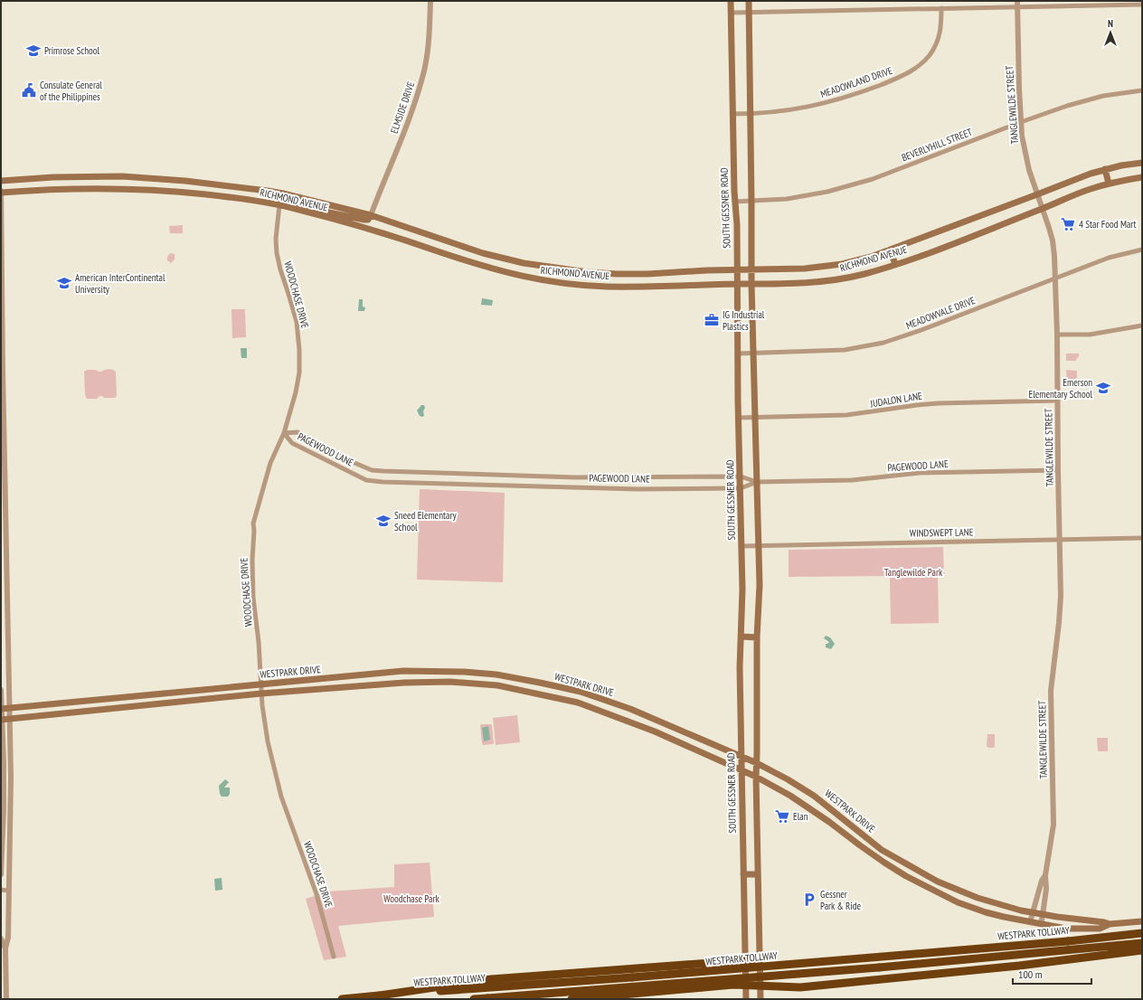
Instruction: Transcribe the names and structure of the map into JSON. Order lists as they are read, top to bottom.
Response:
{
  "streets": {
    "highway": ["WESTPARK TOLLWAY"],
    "main road": ["RICHMOND AVENUE", "SOUTH GESSNER ROAD", "WESTPARK DRIVE"],
    "street": [
      "MEADOWLAND DRIVE",
      "TANGLEWILDE STREET",
      "ELMSIDE DRIVE",
      "BEVERLYHILL STREET",
      "WOODCHASE DRIVE",
      "MEADOWVALE DRIVE",
      "JUDALON LANE",
      "PAGEWOOD LANE",
      "WINDSWEPT LANE"
    ]
  },
  "crossings": [
    ["MEADOWLAND DRIVE", "SOUTH GESSNER ROAD"],
    ["TANGLEWILDE STREET", "BEVERLYHILL STREET"],
    ["TANGLEWILDE STREET", "RICHMOND AVENUE"],
    ["TANGLEWILDE STREET", "MEADOWVALE DRIVE"],
    ["TANGLEWILDE STREET", "JUDALON LANE"],
    ["TANGLEWILDE STREET", "PAGEWOOD LANE"],
    ["TANGLEWILDE STREET", "WINDSWEPT LANE"],
    ["TANGLEWILDE STREET", "WESTPARK DRIVE"],
    ["ELMSIDE DRIVE", "RICHMOND AVENUE"],
    ["BEVERLYHILL STREET", "SOUTH GESSNER ROAD"],
    ["RICHMOND AVENUE", "SOUTH GESSNER ROAD"],
    ["RICHMOND AVENUE", "WOODCHASE DRIVE"],
    ["SOUTH GESSNER ROAD", "MEADOWVALE DRIVE"],
    ["SOUTH GESSNER ROAD", "JUDALON LANE"],
    ["SOUTH GESSNER ROAD", "PAGEWOOD LANE"],
    ["SOUTH GESSNER ROAD", "WINDSWEPT LANE"],
    ["SOUTH GESSNER ROAD", "WESTPARK DRIVE"],
    ["WOODCHASE DRIVE", "PAGEWOOD LANE"],
    ["WOODCHASE DRIVE", "WESTPARK DRIVE"]
  ],
  "parks": ["Tanglewilde Park", "Woodchase Park"],
  "places": {
    "school or university": [
      "Primrose School",
      "American InterContinental University",
      "Emerson Elementary School",
      "Sneed Elementary School"
    ],
    "public building": ["Consulate General of the Philippines"],
    "supermarket": ["4 Star Food Mart", "Elan"],
    "office": ["IG Industrial Plastics"],
    "parking": ["Gessner Park & Ride"]
  },
  "scale_bar": "100 m",
  "north": "top"
}
